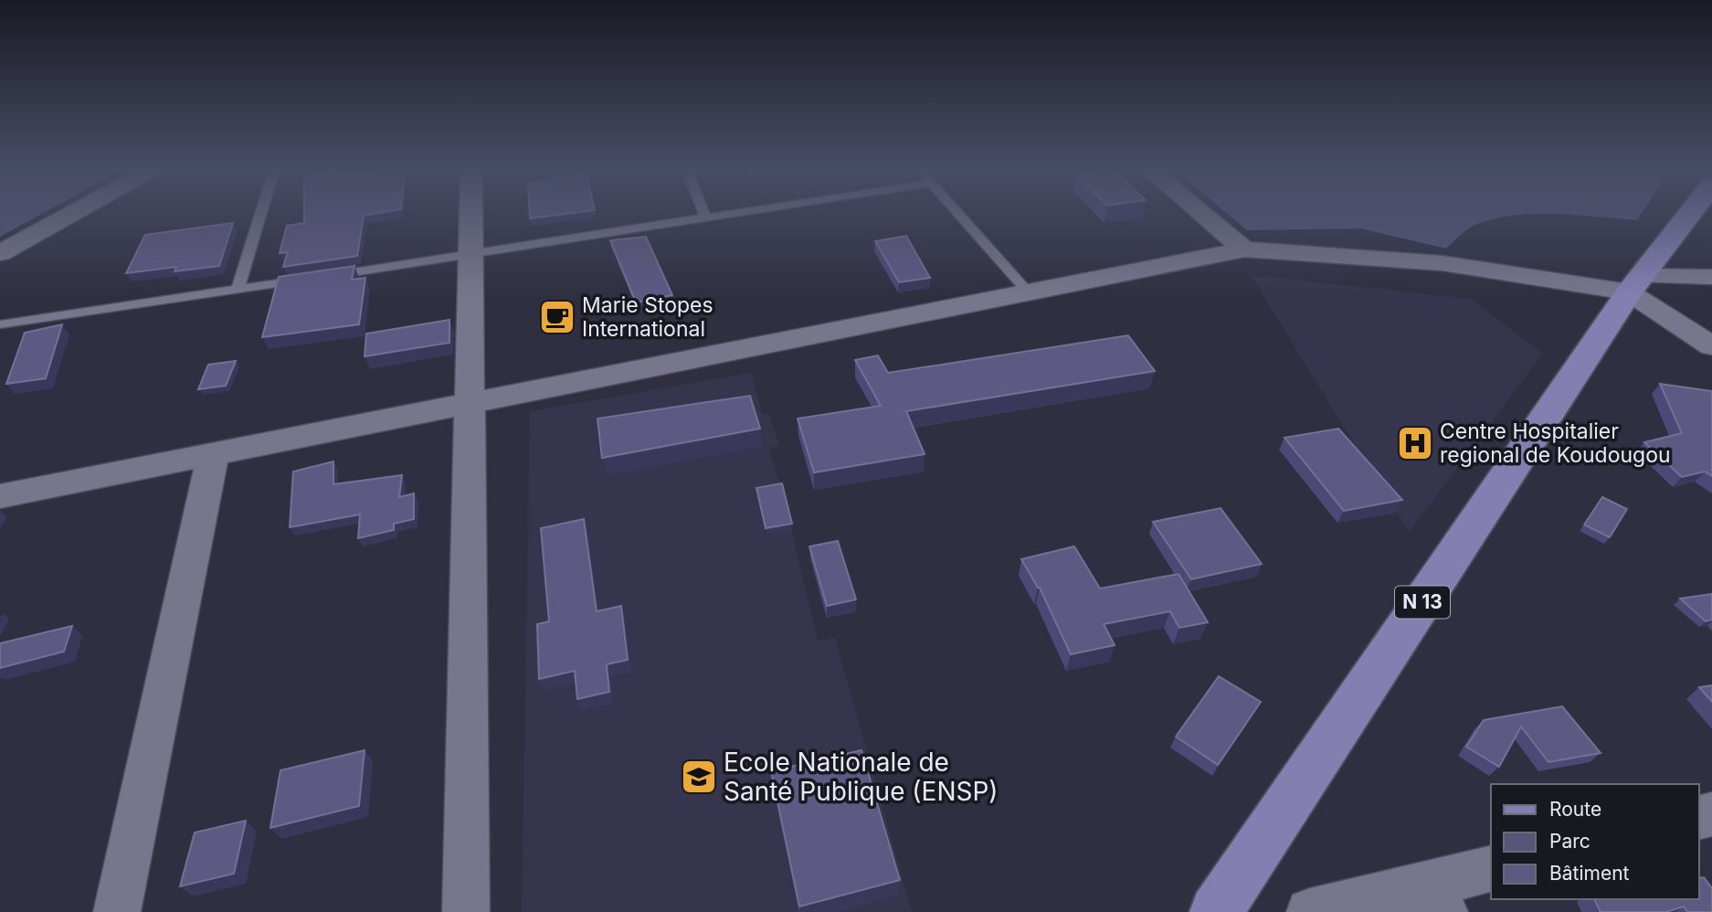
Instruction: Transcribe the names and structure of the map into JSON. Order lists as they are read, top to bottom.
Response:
{
  "streets": {
    "main road": ["N 13"]
  },
  "places": {
    "cafe": ["Marie Stopes International"],
    "hospital": ["Centre Hospitalier regional de Koudougou"],
    "school or university": ["Ecole Nationale de Santé Publique (ENSP)"]
  },
  "legend": ["Route", "Parc", "Bâtiment"]
}
